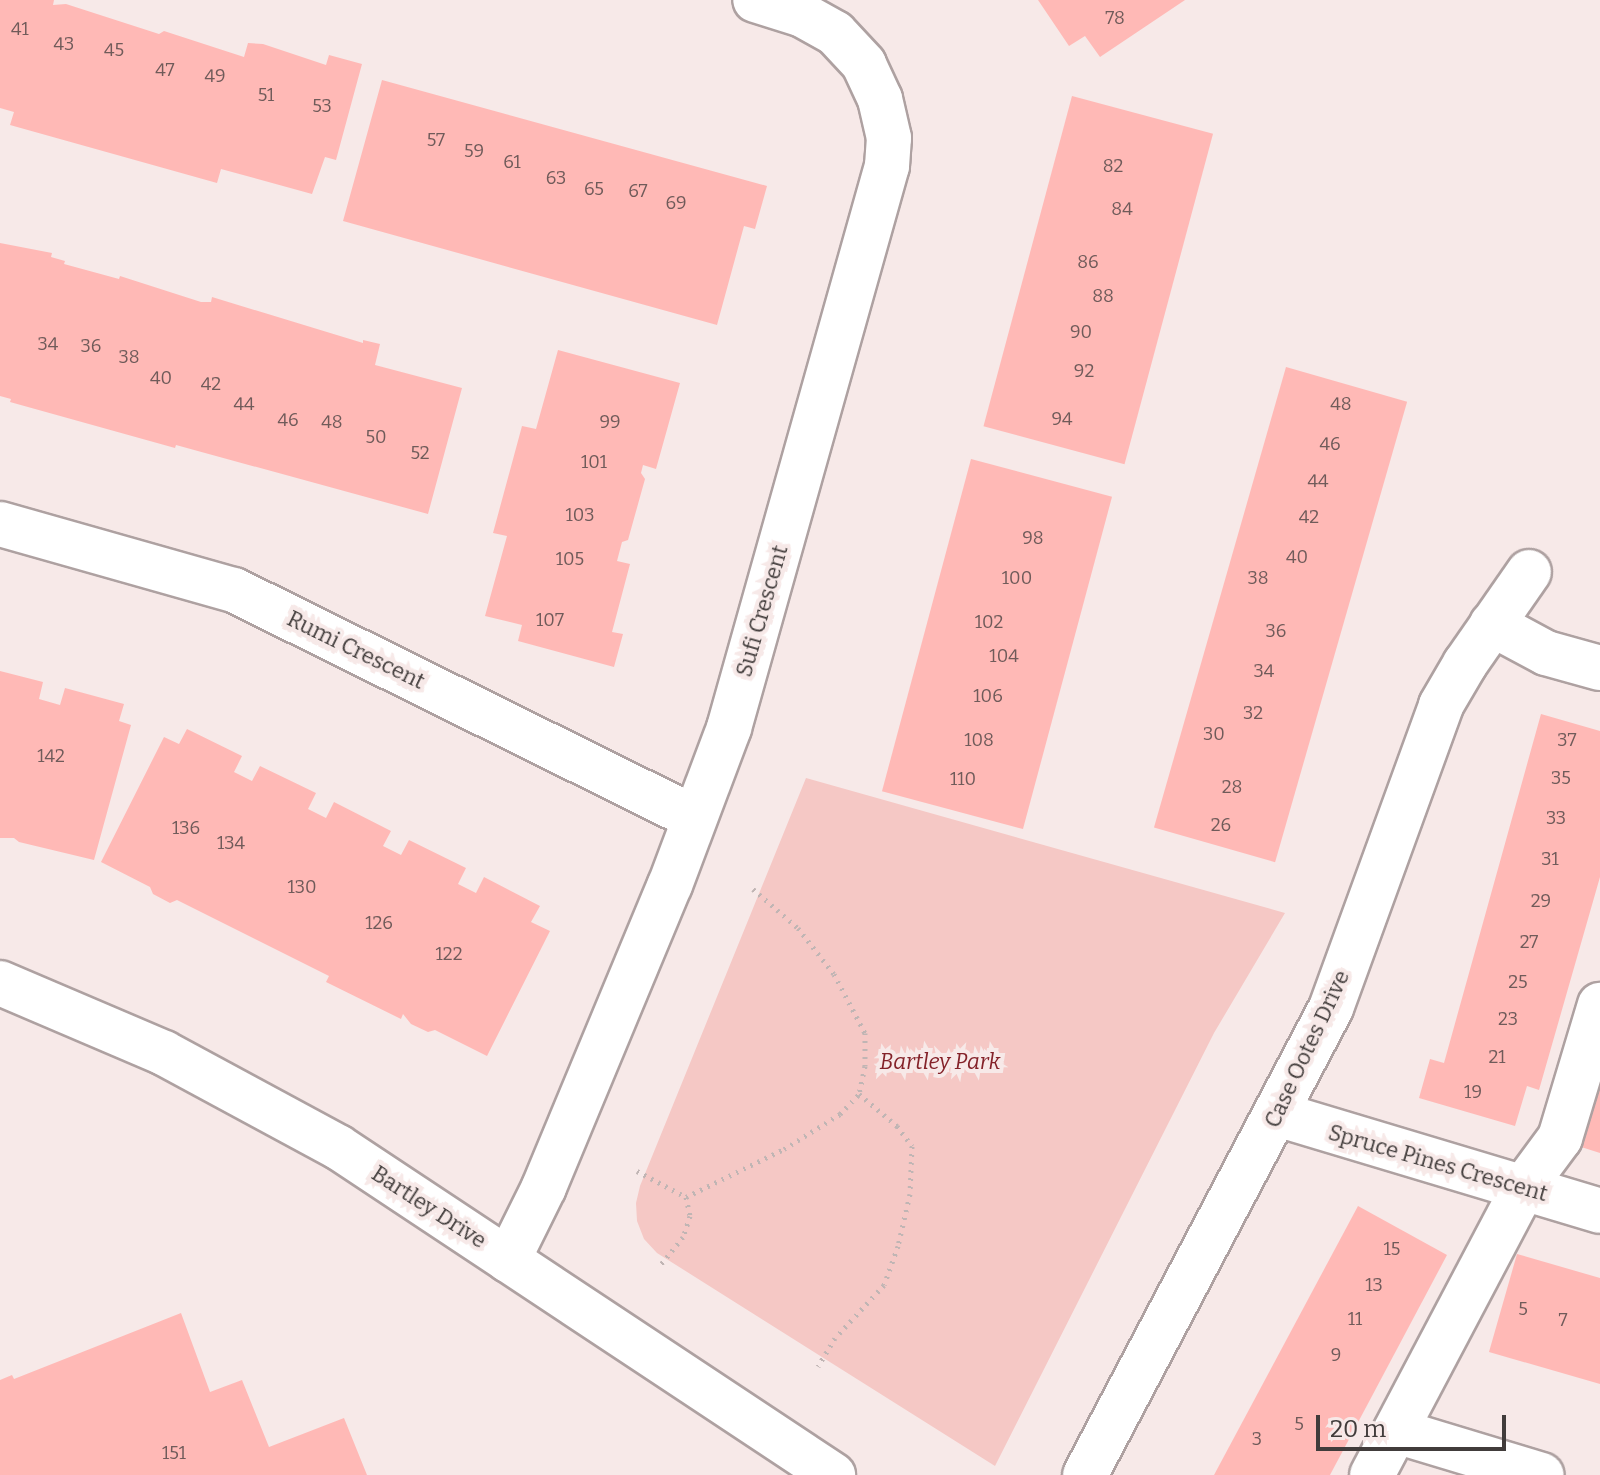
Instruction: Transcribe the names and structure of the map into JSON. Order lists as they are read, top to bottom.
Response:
{
  "streets": {
    "street": [
      "Sufi Crescent",
      "Rumi Crescent",
      "Case Ootes Drive",
      "Spruce Pines Crescent",
      "Bartley Drive"
    ]
  },
  "crossings": [
    ["Sufi Crescent", "Rumi Crescent"],
    ["Sufi Crescent", "Bartley Drive"],
    ["Case Ootes Drive", "Spruce Pines Crescent"]
  ],
  "parks": ["Bartley Park"],
  "house_numbers": [
    "78",
    "41",
    "43",
    "45",
    "47",
    "49",
    "51",
    "53",
    "57",
    "59",
    "61",
    "82",
    "63",
    "65",
    "67",
    "69",
    "84",
    "86",
    "88",
    "90",
    "34",
    "36",
    "38",
    "92",
    "40",
    "42",
    "44",
    "48",
    "94",
    "46",
    "48",
    "99",
    "50",
    "46",
    "52",
    "101",
    "44",
    "103",
    "42",
    "98",
    "40",
    "105",
    "100",
    "38",
    "107",
    "102",
    "36",
    "104",
    "34",
    "106",
    "32",
    "30",
    "108",
    "37",
    "142",
    "35",
    "110",
    "28",
    "33",
    "26",
    "136",
    "134",
    "31",
    "130",
    "29",
    "126",
    "27",
    "122",
    "25",
    "23",
    "21",
    "19",
    "15",
    "13",
    "5",
    "11",
    "7",
    "9",
    "5",
    "3",
    "151"
  ],
  "scale_bar": "20 m"
}
